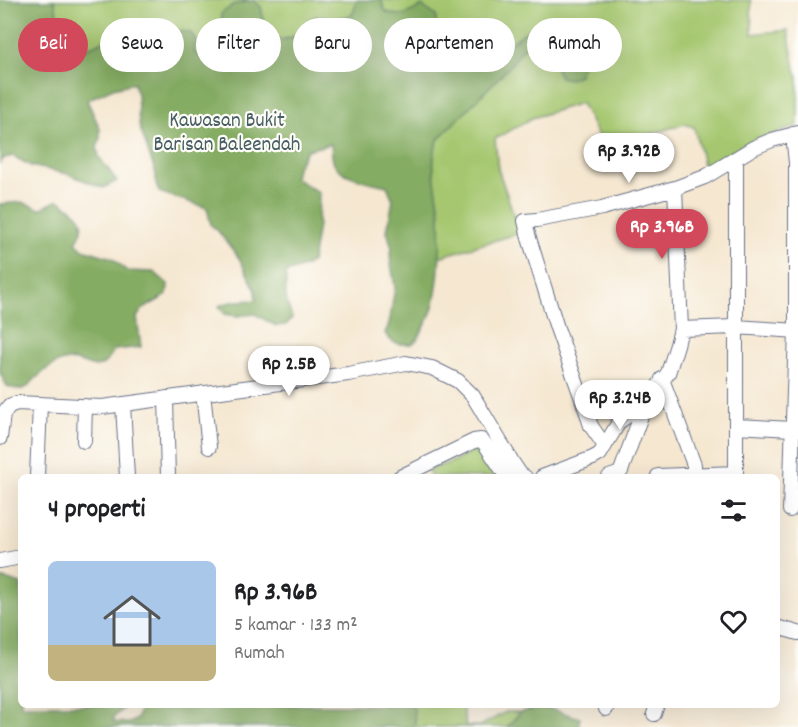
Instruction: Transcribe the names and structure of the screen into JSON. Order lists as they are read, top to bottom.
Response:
{
  "parks": ["Kawasan Bukit Barisan Baleendah"],
  "page": {
    "chip": [
      "Beli",
      "Sewa",
      "Filter",
      "Baru",
      "Apartemen",
      "Rumah"
    ],
    "price": [
      "Rp 3.92B",
      "Rp 3.96B",
      "Rp 2.5B",
      "Rp 3.24B"
    ],
    "heading": "4 properti",
    "list": [
      {
        "name": "Rp 3.96B",
        "note": "5 kamar · 133 m² · Rumah"
      }
    ]
  }
}
